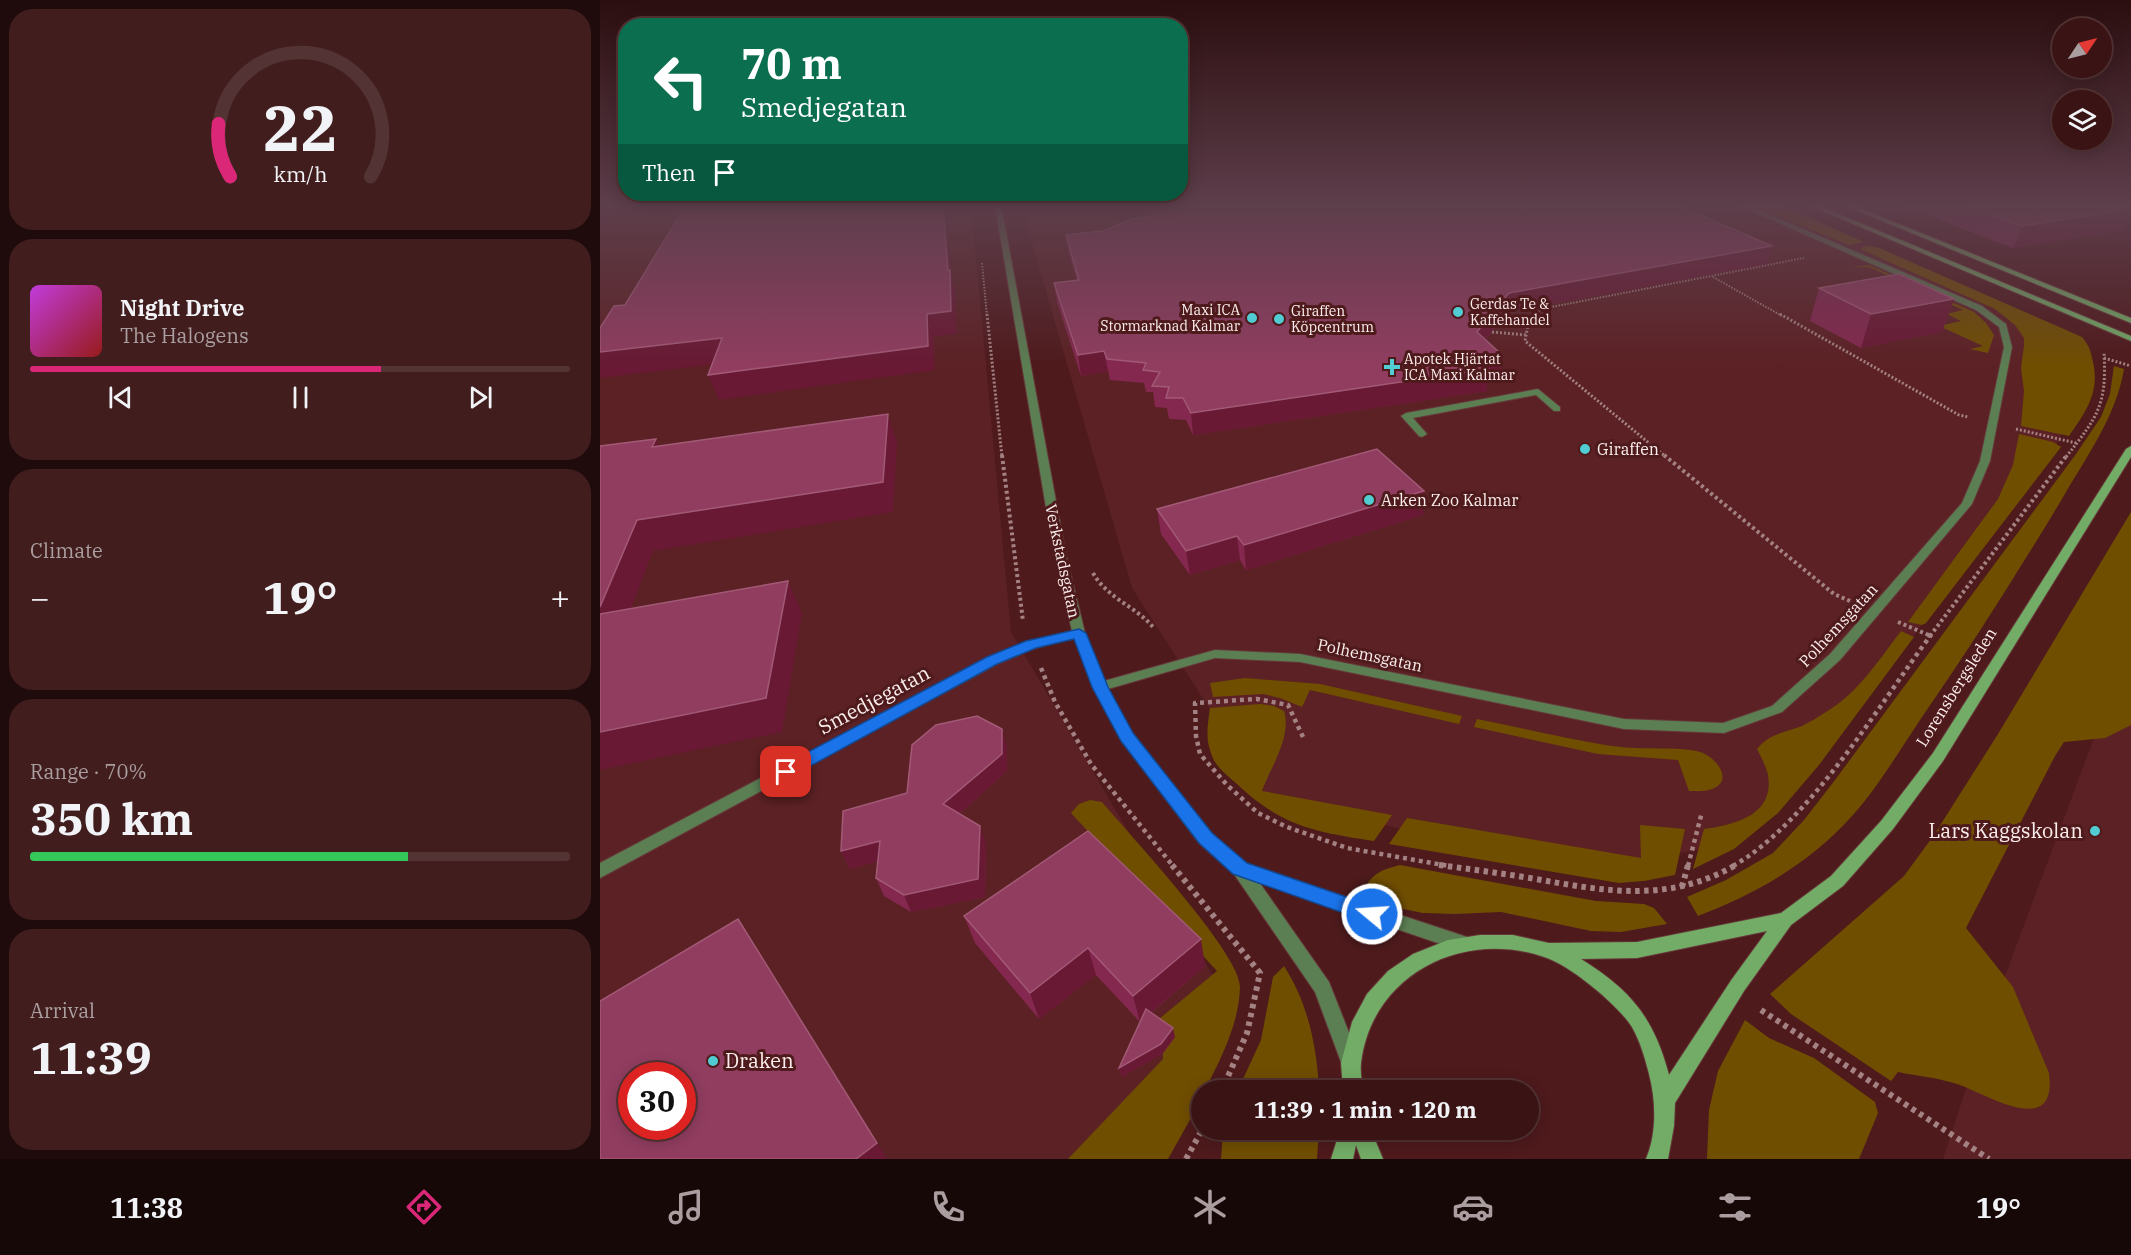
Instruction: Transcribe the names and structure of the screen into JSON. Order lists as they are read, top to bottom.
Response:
{
  "streets": {
    "street": [
      "Verkstadsgatan",
      "Polhemsgatan",
      "Lorensbergsleden",
      "Smedjegatan"
    ]
  },
  "crossings": [
    ["Verkstadsgatan", "Polhemsgatan"],
    ["Verkstadsgatan", "Lorensbergsleden"],
    ["Verkstadsgatan", "Smedjegatan"]
  ],
  "places": {
    "other": [
      "Gerdas Te & Kaffehandel",
      "Maxi ICA Stormarknad Kalmar",
      "Giraffen Köpcentrum",
      "Giraffen",
      "Arken Zoo Kalmar",
      "Lars Kaggskolan",
      "Draken"
    ],
    "health": ["Apotek Hjärtat ICA Maxi Kalmar"]
  },
  "north": "top right",
  "page": {
    "turn": ["70 m", "Smedjegatan"],
    "then": "Then",
    "song": ["Night Drive", "The Halogens"],
    "tile": [
      "Climate",
      ["Range · 70%", "350 km"],
      ["Arrival", "11:39"]
    ],
    "heat": ["−", "19°", "+"],
    "limit": "30",
    "trip": "11:39 · 1 min · 120 m",
    "tabs": ["11:38", "19°"],
    "gauge": ["22", "km/h"]
  }
}
